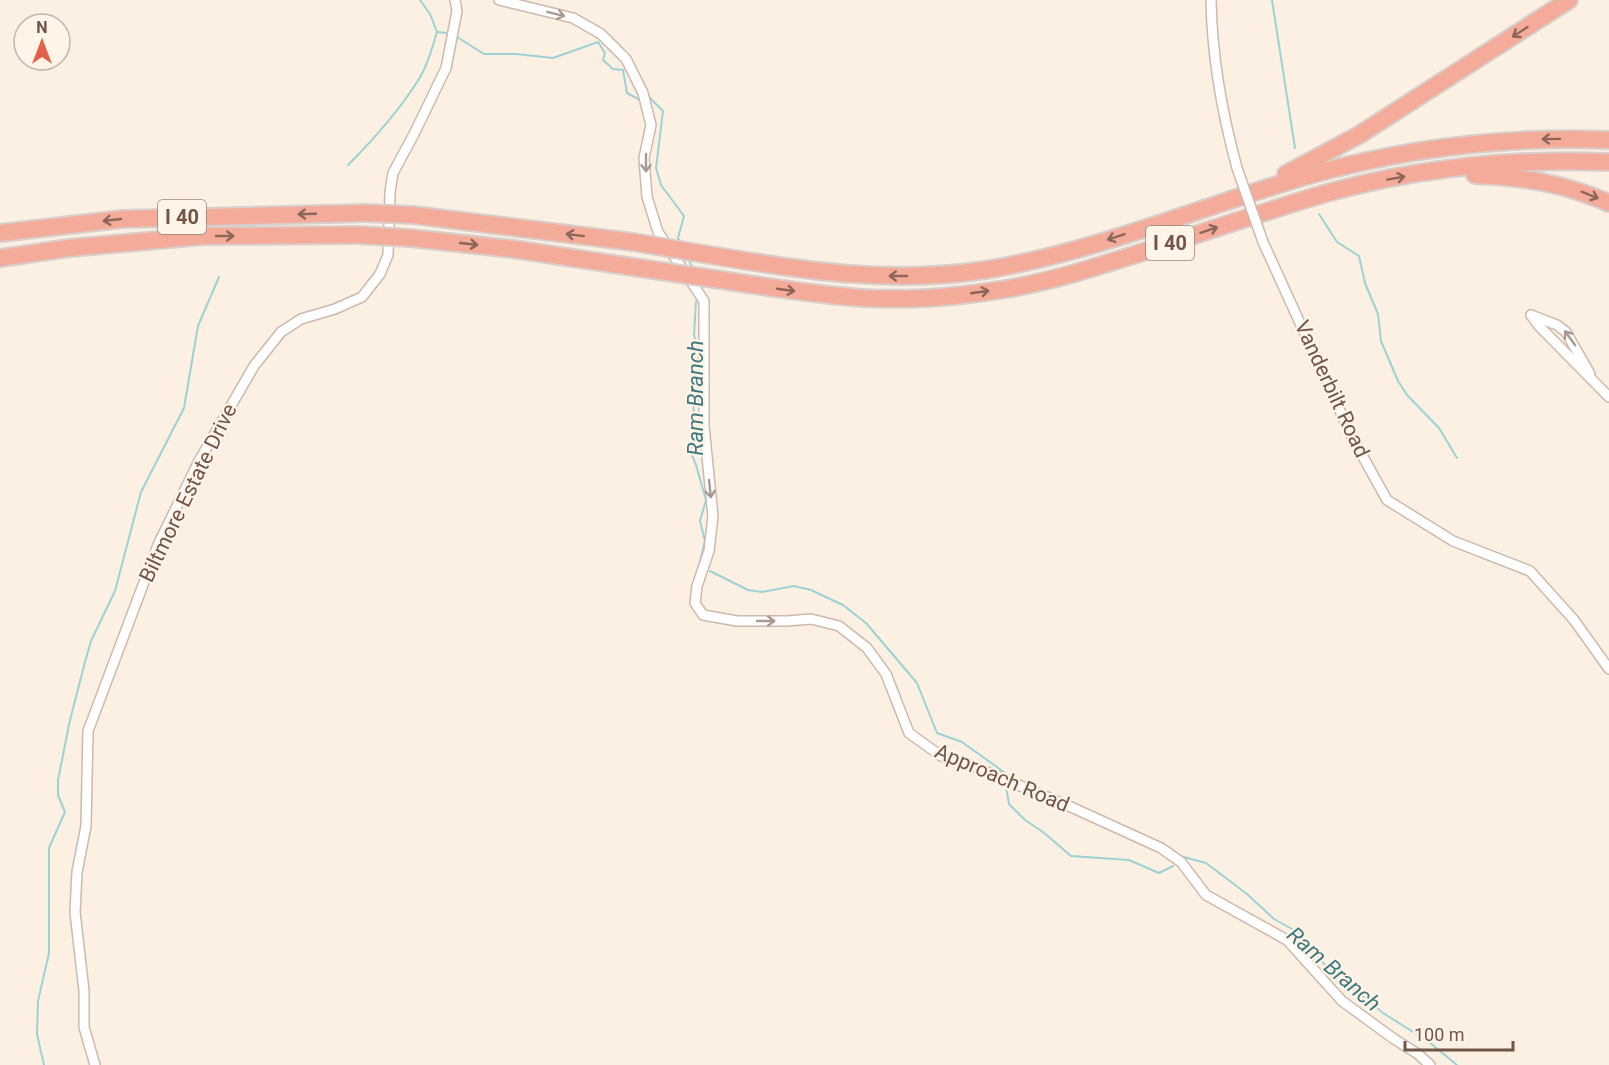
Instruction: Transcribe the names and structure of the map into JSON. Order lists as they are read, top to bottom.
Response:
{
  "streets": {
    "highway": ["I 40"],
    "street": ["Vanderbilt Road", "Biltmore Estate Drive", "Approach Road"]
  },
  "one_way": ["Approach Road"],
  "water": ["Ram Branch"],
  "scale_bar": "100 m",
  "north": "top"
}
